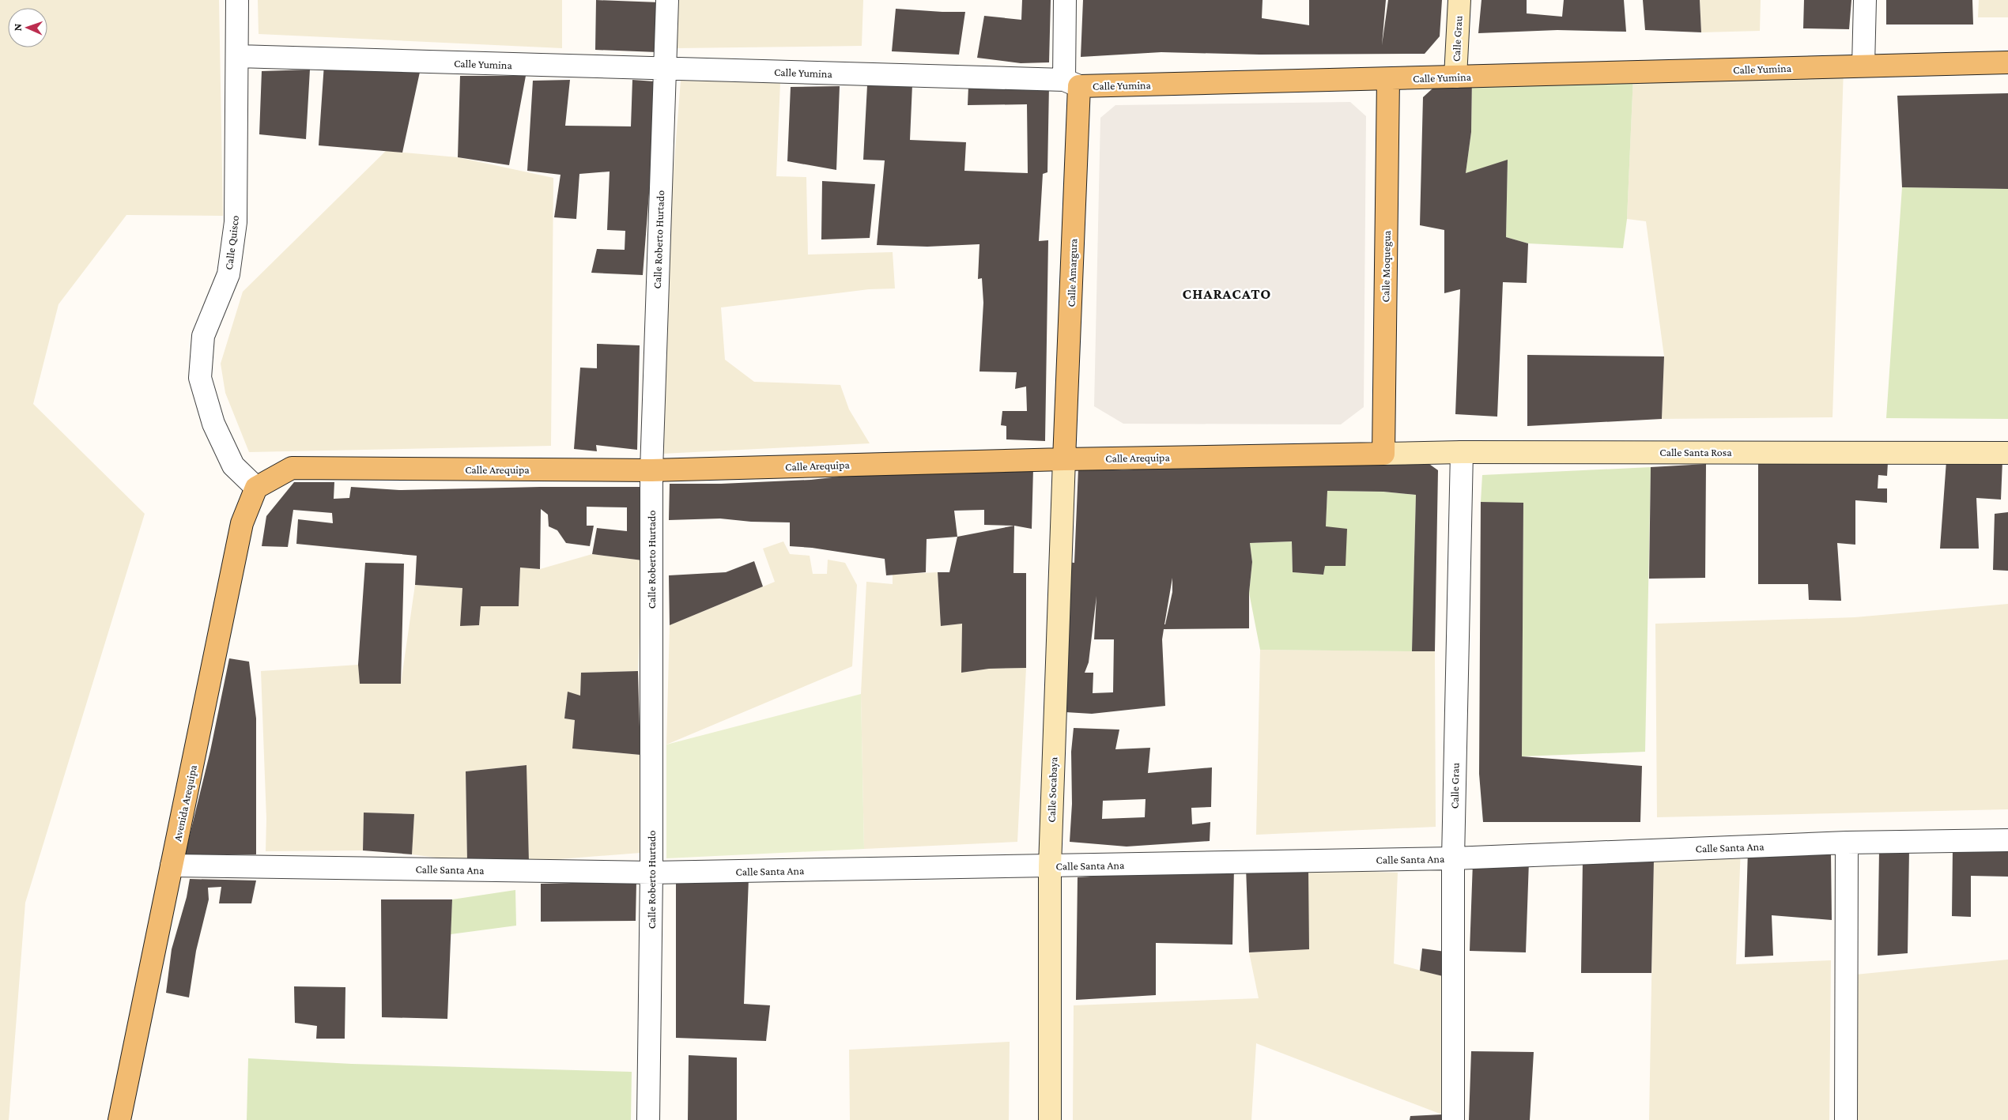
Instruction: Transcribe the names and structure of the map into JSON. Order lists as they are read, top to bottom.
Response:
{
  "streets": {
    "main road": [
      "Calle Yumina",
      "Calle Moquegua",
      "Calle Amargura",
      "Calle Arequipa",
      "Avenida Arequipa"
    ],
    "street": [
      "Calle Grau",
      "Calle Roberto Hurtado",
      "Calle Quisco",
      "Calle Santa Rosa",
      "Calle Socabaya",
      "Calle Santa Ana"
    ]
  },
  "crossings": [
    ["Calle Grau", "Calle Yumina"],
    ["Calle Grau", "Calle Santa Rosa"],
    ["Calle Grau", "Calle Santa Ana"],
    ["Calle Yumina", "Calle Roberto Hurtado"],
    ["Calle Yumina", "Calle Quisco"],
    ["Calle Yumina", "Calle Moquegua"],
    ["Calle Yumina", "Calle Amargura"],
    ["Calle Roberto Hurtado", "Calle Arequipa"],
    ["Calle Roberto Hurtado", "Calle Santa Ana"],
    ["Calle Quisco", "Calle Arequipa"],
    ["Calle Quisco", "Avenida Arequipa"],
    ["Calle Moquegua", "Calle Santa Rosa"],
    ["Calle Moquegua", "Calle Arequipa"],
    ["Calle Amargura", "Calle Arequipa"],
    ["Calle Amargura", "Calle Socabaya"],
    ["Calle Santa Rosa", "Calle Arequipa"],
    ["Calle Arequipa", "Calle Socabaya"],
    ["Calle Arequipa", "Avenida Arequipa"],
    ["Calle Socabaya", "Calle Santa Ana"],
    ["Avenida Arequipa", "Calle Santa Ana"]
  ],
  "districts": ["CHARACATO"],
  "north": "left"
}
